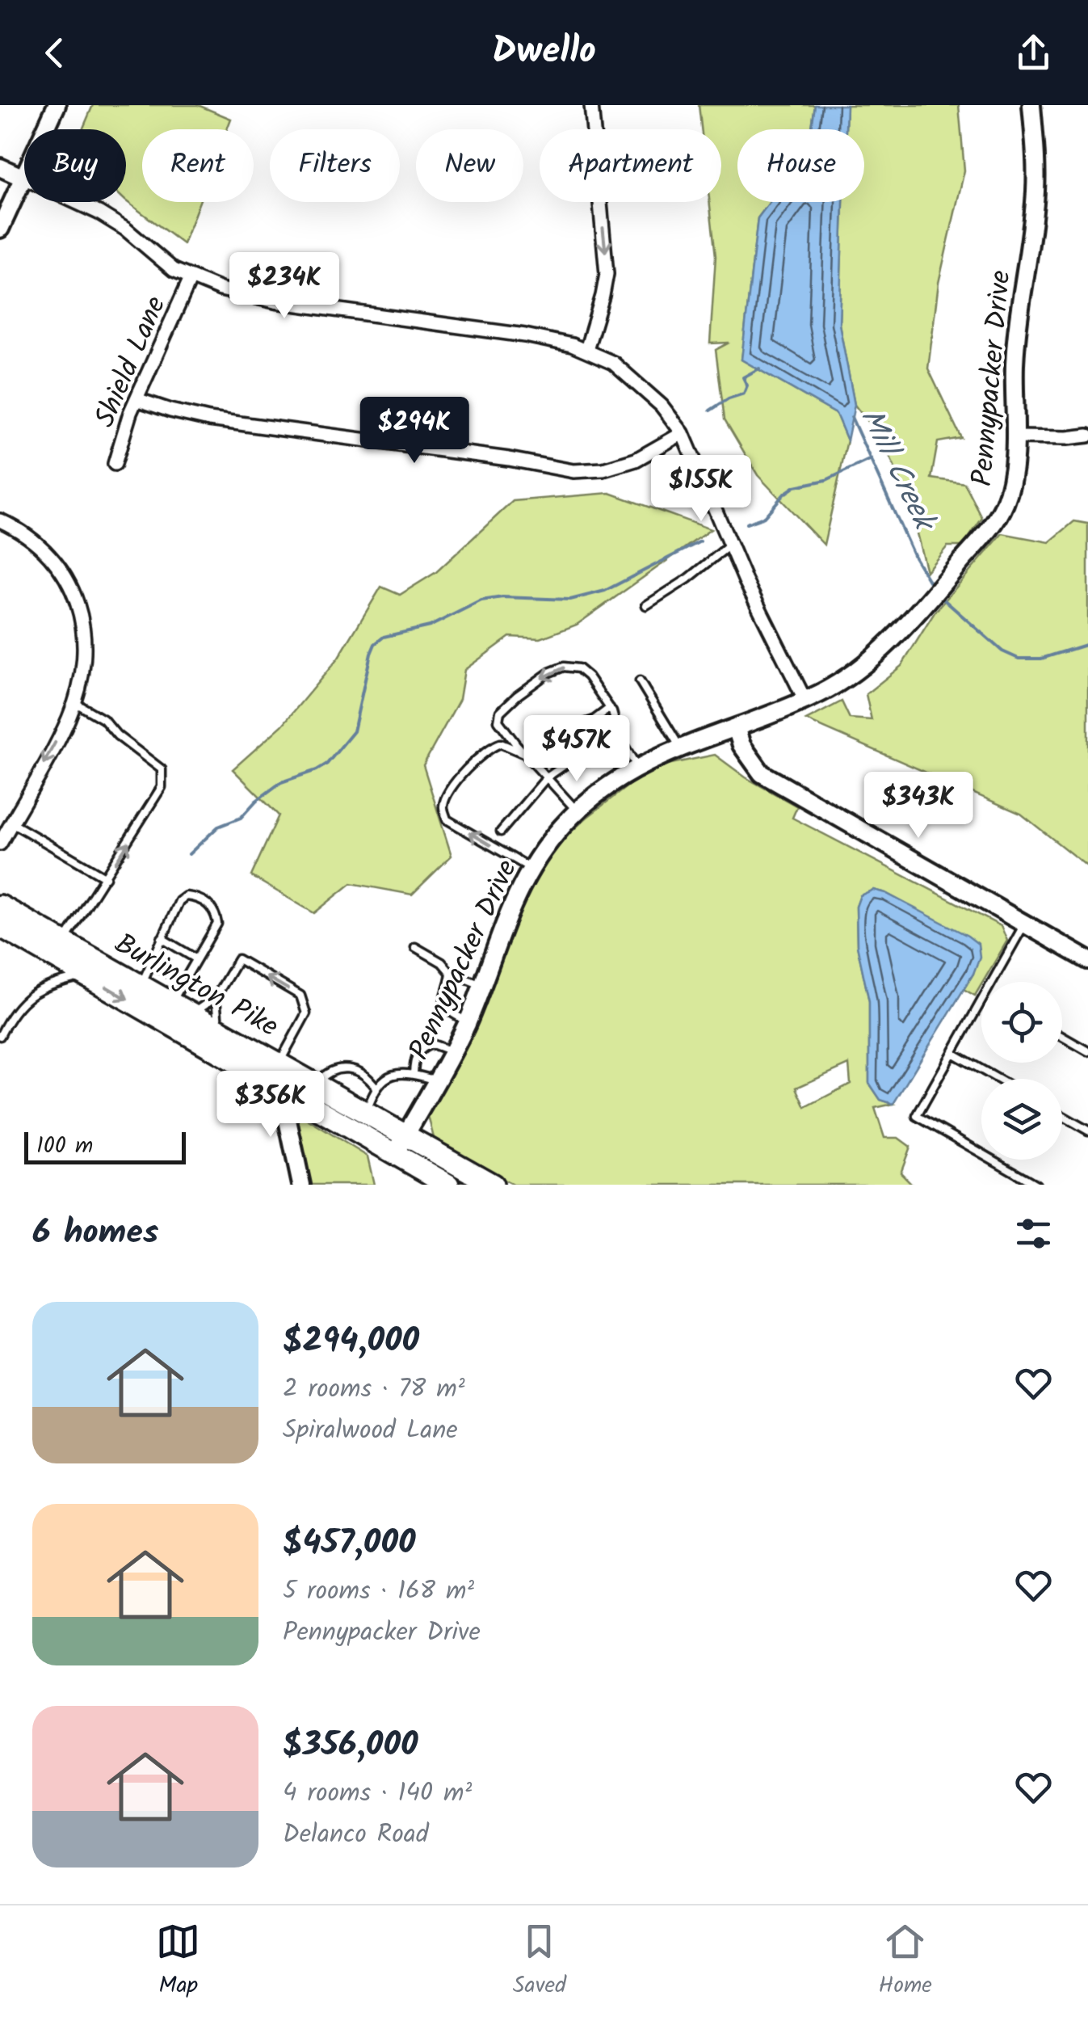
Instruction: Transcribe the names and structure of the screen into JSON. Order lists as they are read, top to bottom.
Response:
{
  "streets": {
    "highway": ["Burlington Pike"],
    "street": ["Shield Lane", "Pennypacker Drive"]
  },
  "crossings": [
    ["Pennypacker Drive", "Burlington Pike"]
  ],
  "water": ["Mill Creek"],
  "scale_bar": "100 m",
  "page": {
    "header": "Dwello",
    "chip": [
      "Buy",
      "Rent",
      "Filters",
      "New",
      "Apartment",
      "House"
    ],
    "price": [
      "$234K",
      "$294K",
      "$155K",
      "$457K",
      "$343K",
      "$356K"
    ],
    "scale": "100 m",
    "heading": "6 homes",
    "list": [
      {
        "name": "$294,000",
        "note": "2 rooms · 78 m² · Spiralwood Lane"
      },
      {
        "name": "$457,000",
        "note": "5 rooms · 168 m² · Pennypacker Drive"
      },
      {
        "name": "$356,000",
        "note": "4 rooms · 140 m² · Delanco Road"
      }
    ],
    "tabs": ["Map", "Saved", "Home"]
  }
}
